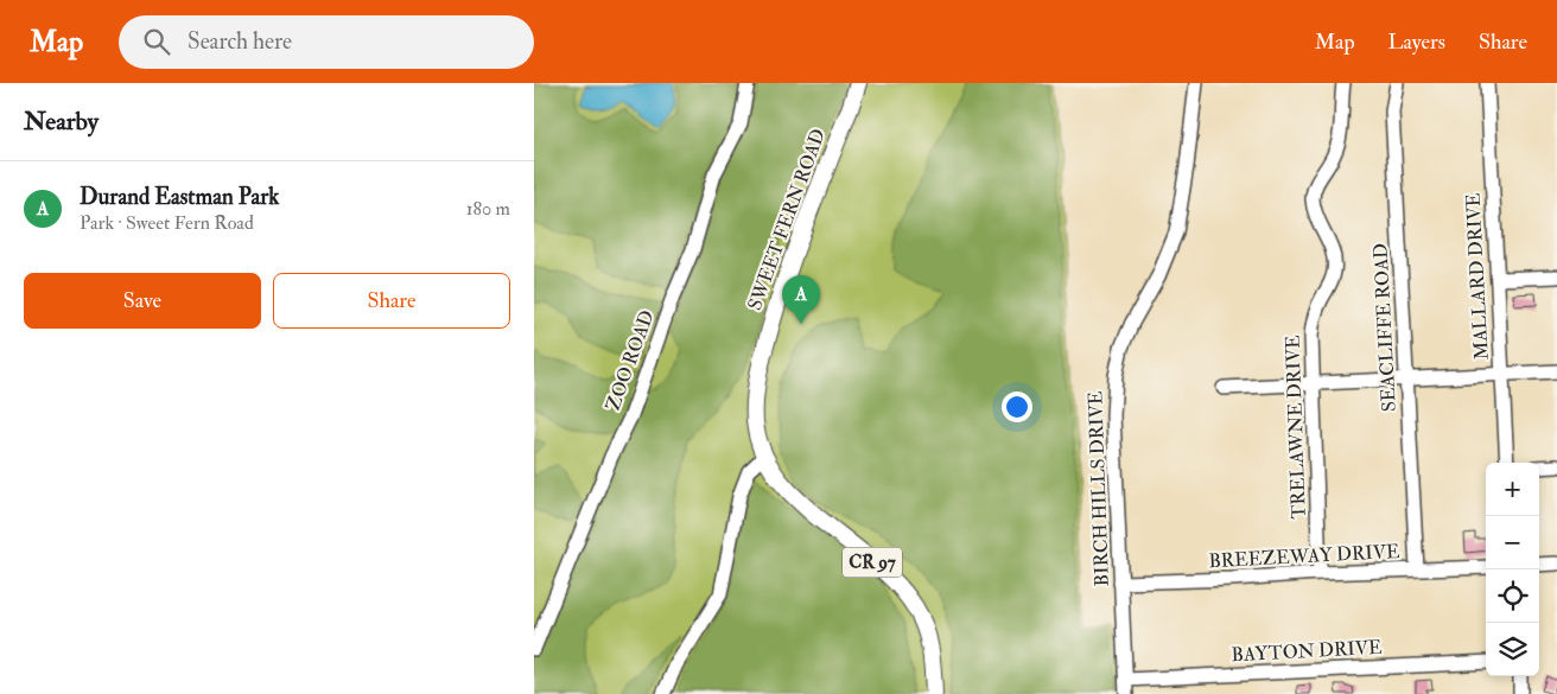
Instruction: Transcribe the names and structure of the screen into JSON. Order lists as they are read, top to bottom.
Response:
{
  "streets": {
    "main road": ["SWEET FERN ROAD", "CR 97"],
    "street": [
      "MALLARD DRIVE",
      "SEACLIFFE ROAD",
      "ZOO ROAD",
      "TRELAWNE DRIVE",
      "BIRCH HILLS DRIVE",
      "BREEZEWAY DRIVE",
      "BAYTON DRIVE"
    ]
  },
  "crossings": [
    ["SEACLIFFE ROAD", "BREEZEWAY DRIVE"],
    ["TRELAWNE DRIVE", "BREEZEWAY DRIVE"],
    ["BIRCH HILLS DRIVE", "BREEZEWAY DRIVE"],
    ["BIRCH HILLS DRIVE", "BAYTON DRIVE"]
  ],
  "page": {
    "header": "Map",
    "search": "Search here",
    "nav": ["Map", "Layers", "Share"],
    "heading": "Nearby",
    "list": [
      {
        "mark": "A",
        "name": "Durand Eastman Park",
        "note": "Park · Sweet Fern Road",
        "value": "180 m"
      }
    ],
    "buttons": ["Save", "Share"],
    "pins": "A",
    "map_buttons": ["+", "−"]
  }
}
